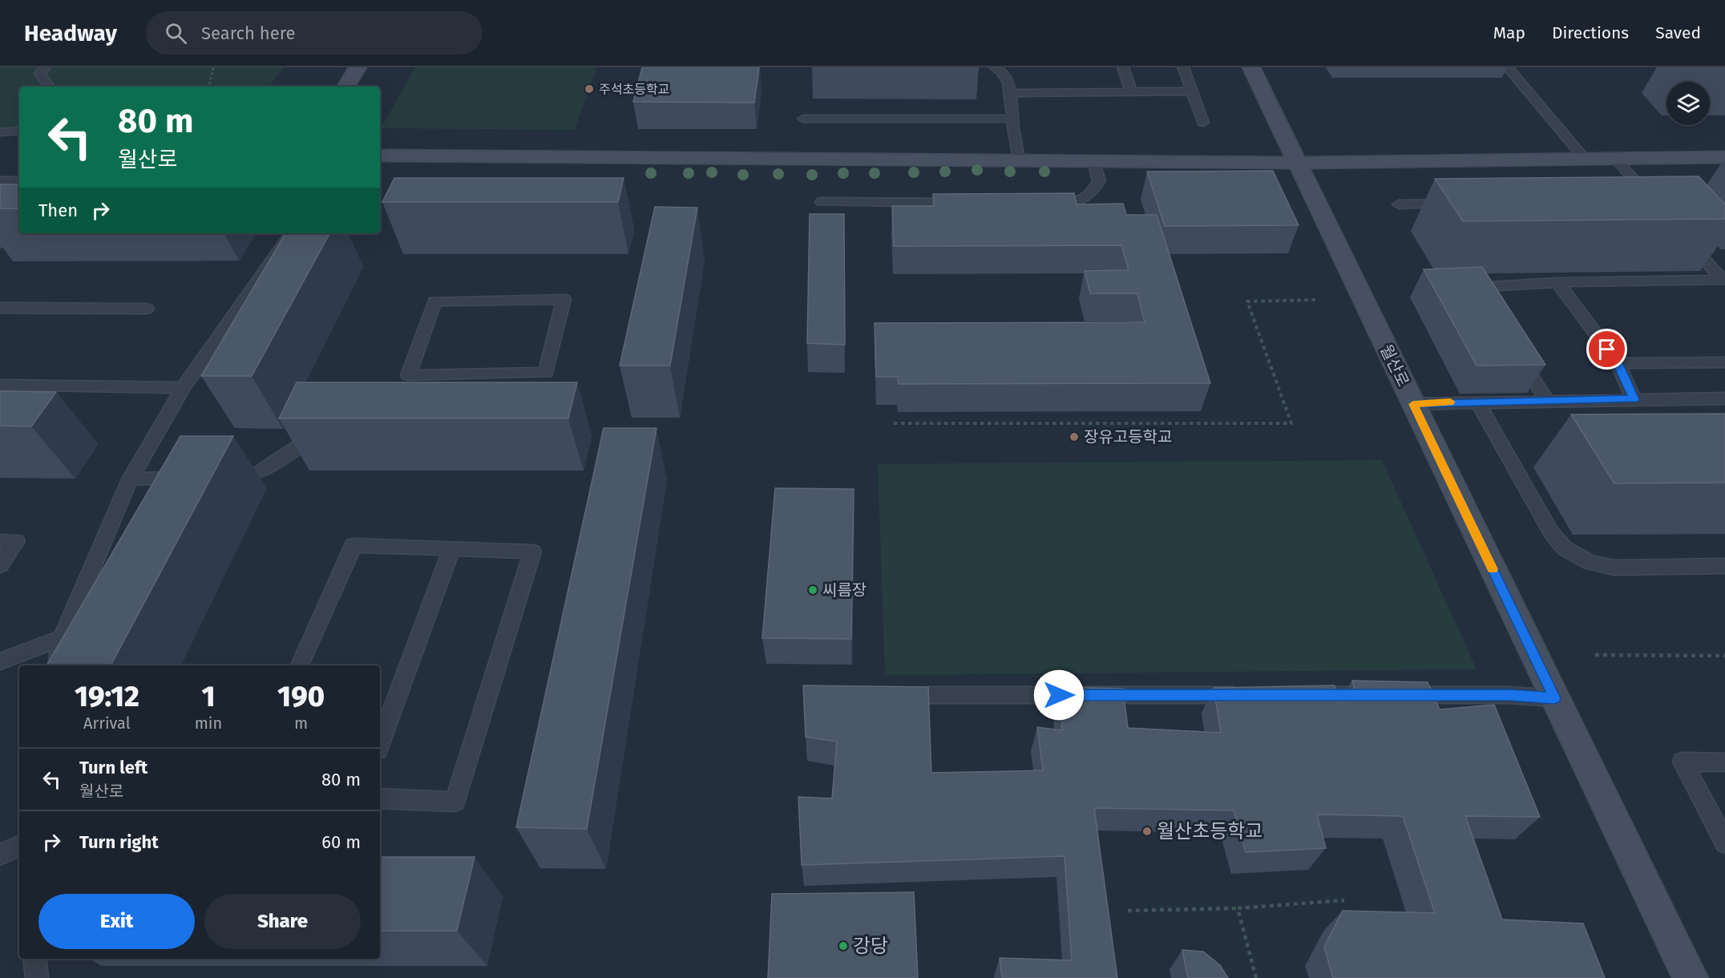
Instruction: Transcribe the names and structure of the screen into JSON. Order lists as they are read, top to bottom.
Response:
{
  "streets": {
    "street": ["월산로"]
  },
  "places": [
    "주석초등학교",
    "장유고등학교",
    "씨름장",
    "월산초등학교",
    "강당"
  ],
  "page": {
    "header": "Headway",
    "search": "Search here",
    "nav": ["Map", "Directions", "Saved"],
    "turn": ["80 m", "월산로"],
    "then": "Then",
    "eta": [
      "19:12",
      "Arrival",
      "1",
      "min",
      "190",
      "m"
    ],
    "list": [
      {
        "name": "Turn left",
        "note": "월산로",
        "value": "80 m"
      },
      {
        "name": "Turn right",
        "value": "60 m"
      }
    ],
    "buttons": ["Exit", "Share"]
  }
}
